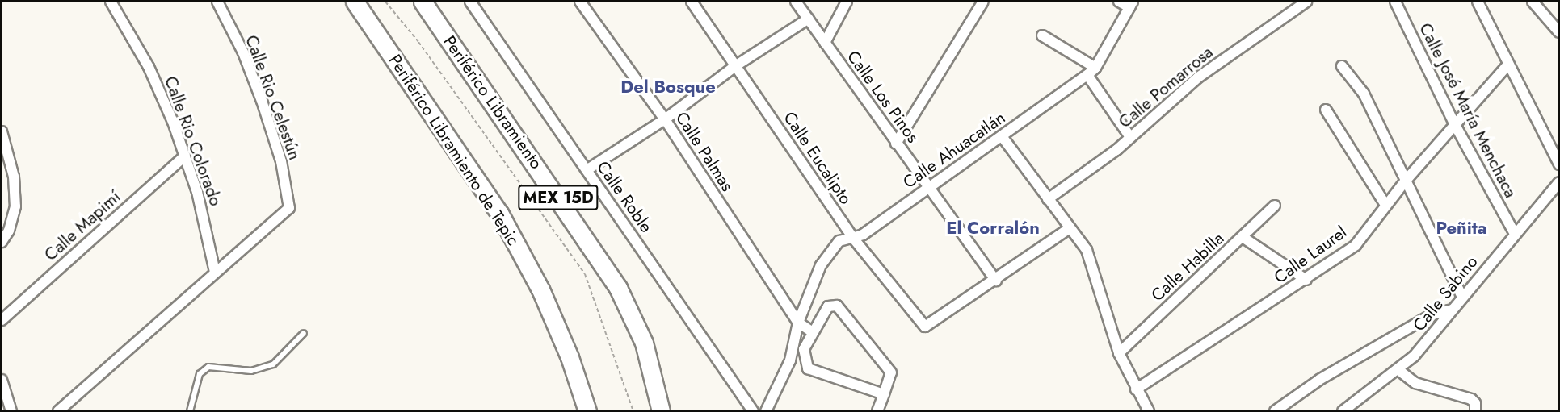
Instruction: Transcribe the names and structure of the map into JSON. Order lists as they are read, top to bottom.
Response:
{
  "streets": {
    "highway": ["Periférico Libramiento", "Periférico Libramiento de Tepic", "MEX 15D"],
    "street": [
      "Calle Pomarrosa",
      "Calle Los Pinos",
      "Calle Rio Celestún",
      "Calle José María Menchaca",
      "Calle Rio Colorado",
      "Calle Ahuacatlán",
      "Calle Palmas",
      "Calle Eucalipto",
      "Calle Roble",
      "Calle Mapimí",
      "Calle Laurel",
      "Calle Habilla",
      "Calle Sabino"
    ]
  },
  "crossings": [
    ["Calle Los Pinos", "Calle Ahuacatlán"],
    ["Calle Los Pinos", "Calle Eucalipto"],
    ["Calle Rio Celestún", "Calle Rio Colorado"],
    ["Calle José María Menchaca", "Calle Laurel"],
    ["Calle José María Menchaca", "Calle Sabino"],
    ["Calle Rio Colorado", "Calle Mapimí"],
    ["Calle Ahuacatlán", "Calle Palmas"],
    ["Calle Ahuacatlán", "Calle Eucalipto"],
    ["Calle Laurel", "Calle Habilla"]
  ],
  "districts": ["Del Bosque", "El Corralón", "Peñita"]
}
